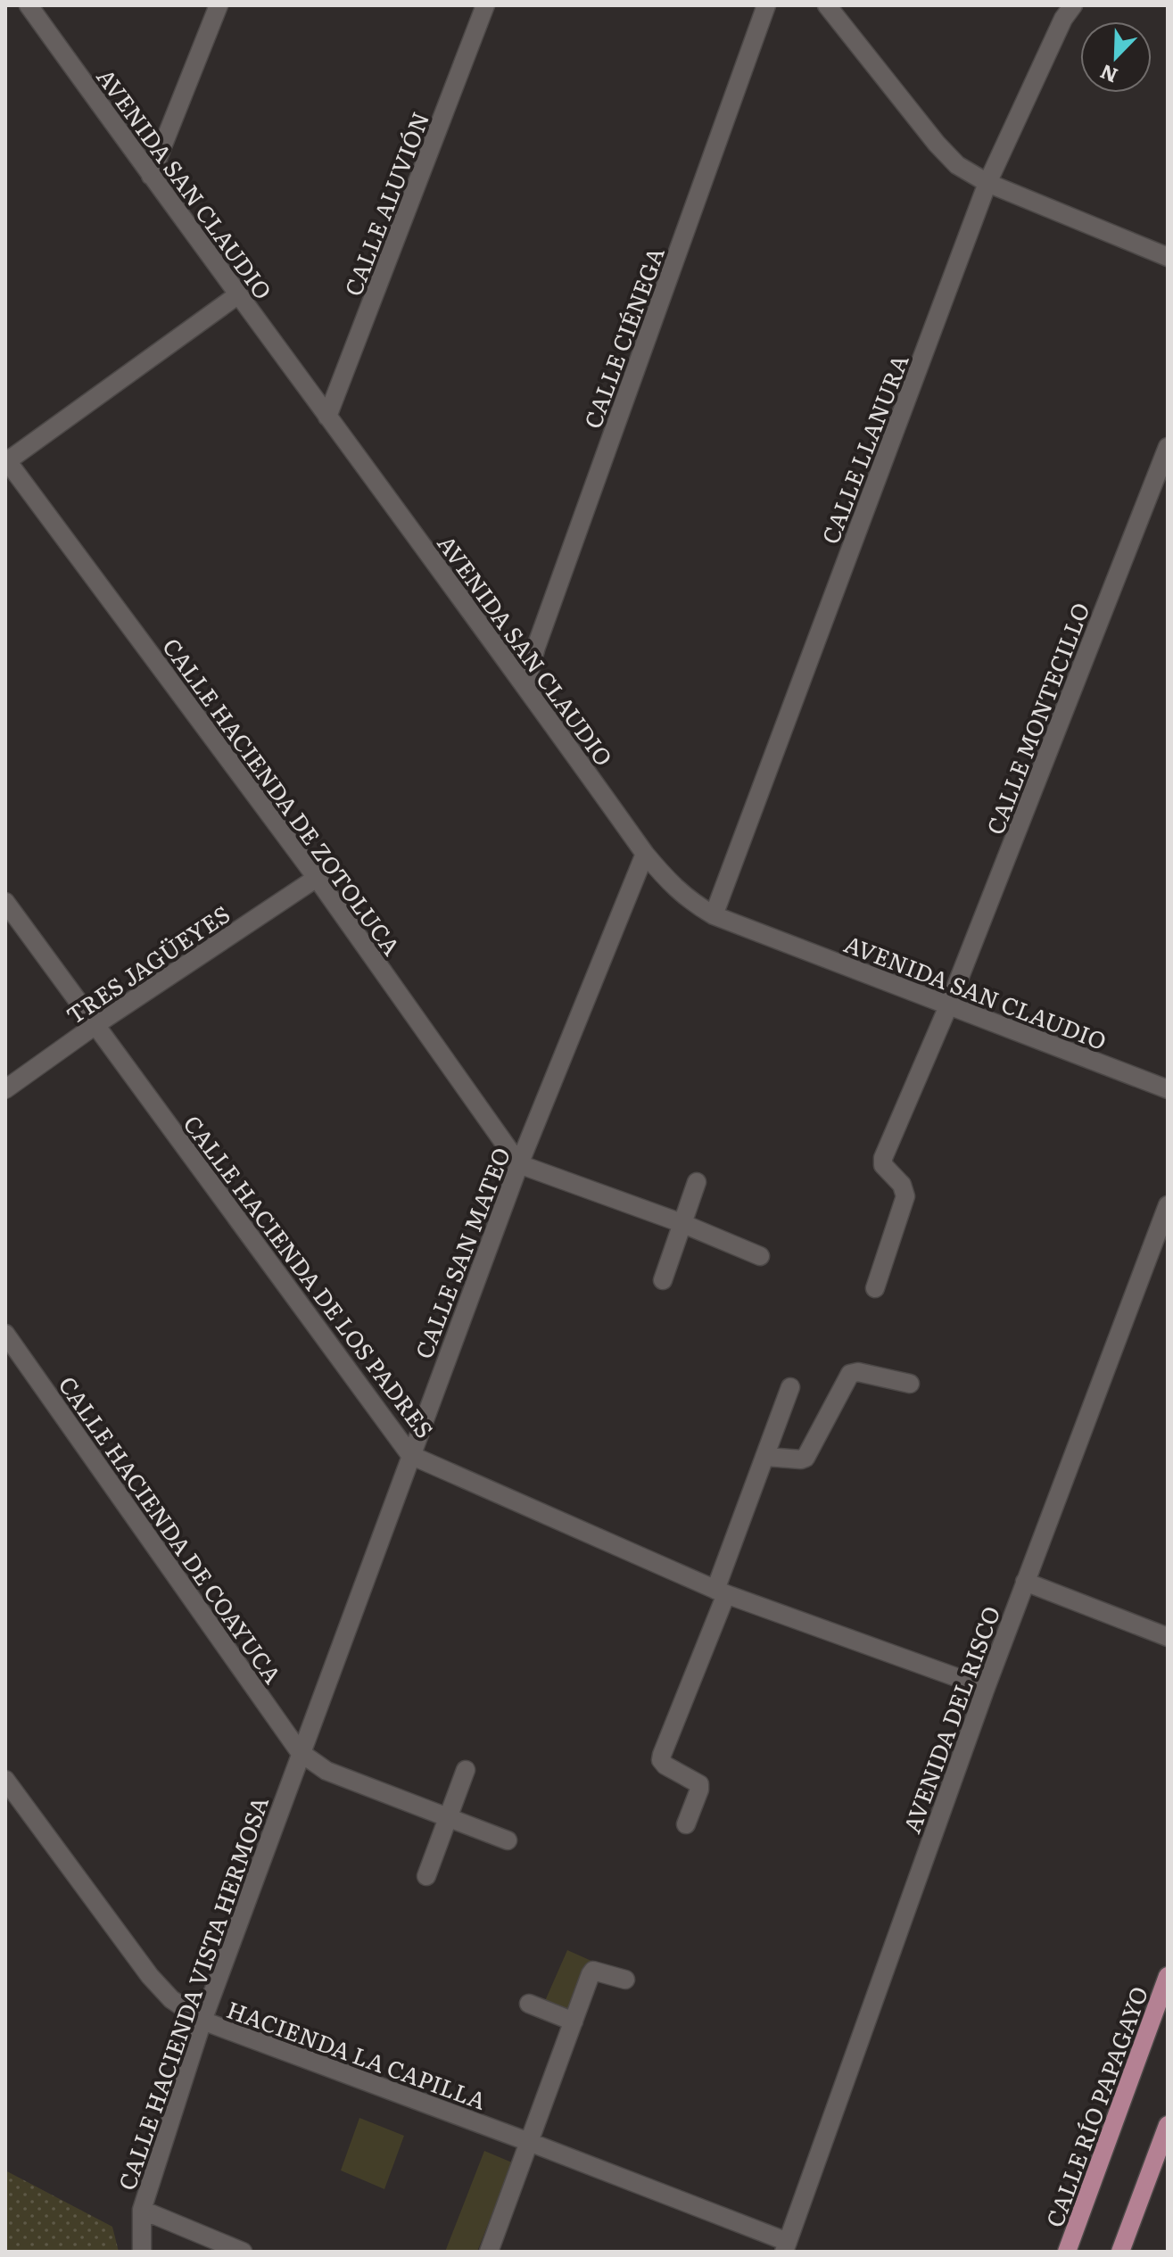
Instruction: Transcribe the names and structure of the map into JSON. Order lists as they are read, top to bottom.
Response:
{
  "streets": {
    "main road": ["CALLE RÍO PAPAGAYO"],
    "street": [
      "AVENIDA SAN CLAUDIO",
      "CALLE ALUVIÓN",
      "CALLE CIÉNEGA",
      "CALLE LLANURA",
      "CALLE MONTECILLO",
      "CALLE HACIENDA DE ZOTOLUCA",
      "TRES JAGÜEYES",
      "CALLE SAN MATEO",
      "CALLE HACIENDA DE LOS PADRES",
      "CALLE HACIENDA DE COAYUCA",
      "AVENIDA DEL RISCO",
      "CALLE HACIENDA VISTA HERMOSA",
      "HACIENDA LA CAPILLA"
    ]
  },
  "crossings": [
    ["AVENIDA SAN CLAUDIO", "CALLE ALUVIÓN"],
    ["AVENIDA SAN CLAUDIO", "CALLE CIÉNEGA"],
    ["AVENIDA SAN CLAUDIO", "CALLE LLANURA"],
    ["AVENIDA SAN CLAUDIO", "CALLE MONTECILLO"],
    ["AVENIDA SAN CLAUDIO", "CALLE SAN MATEO"],
    ["CALLE HACIENDA DE ZOTOLUCA", "TRES JAGÜEYES"],
    ["CALLE HACIENDA DE ZOTOLUCA", "CALLE SAN MATEO"],
    ["TRES JAGÜEYES", "CALLE HACIENDA DE LOS PADRES"],
    ["CALLE SAN MATEO", "CALLE HACIENDA DE LOS PADRES"],
    ["CALLE SAN MATEO", "CALLE HACIENDA DE COAYUCA"],
    ["CALLE SAN MATEO", "CALLE HACIENDA VISTA HERMOSA"],
    ["CALLE HACIENDA DE LOS PADRES", "AVENIDA DEL RISCO"],
    ["CALLE HACIENDA DE COAYUCA", "CALLE HACIENDA VISTA HERMOSA"],
    ["AVENIDA DEL RISCO", "HACIENDA LA CAPILLA"],
    ["CALLE HACIENDA VISTA HERMOSA", "HACIENDA LA CAPILLA"]
  ],
  "north": "bottom left"
}
